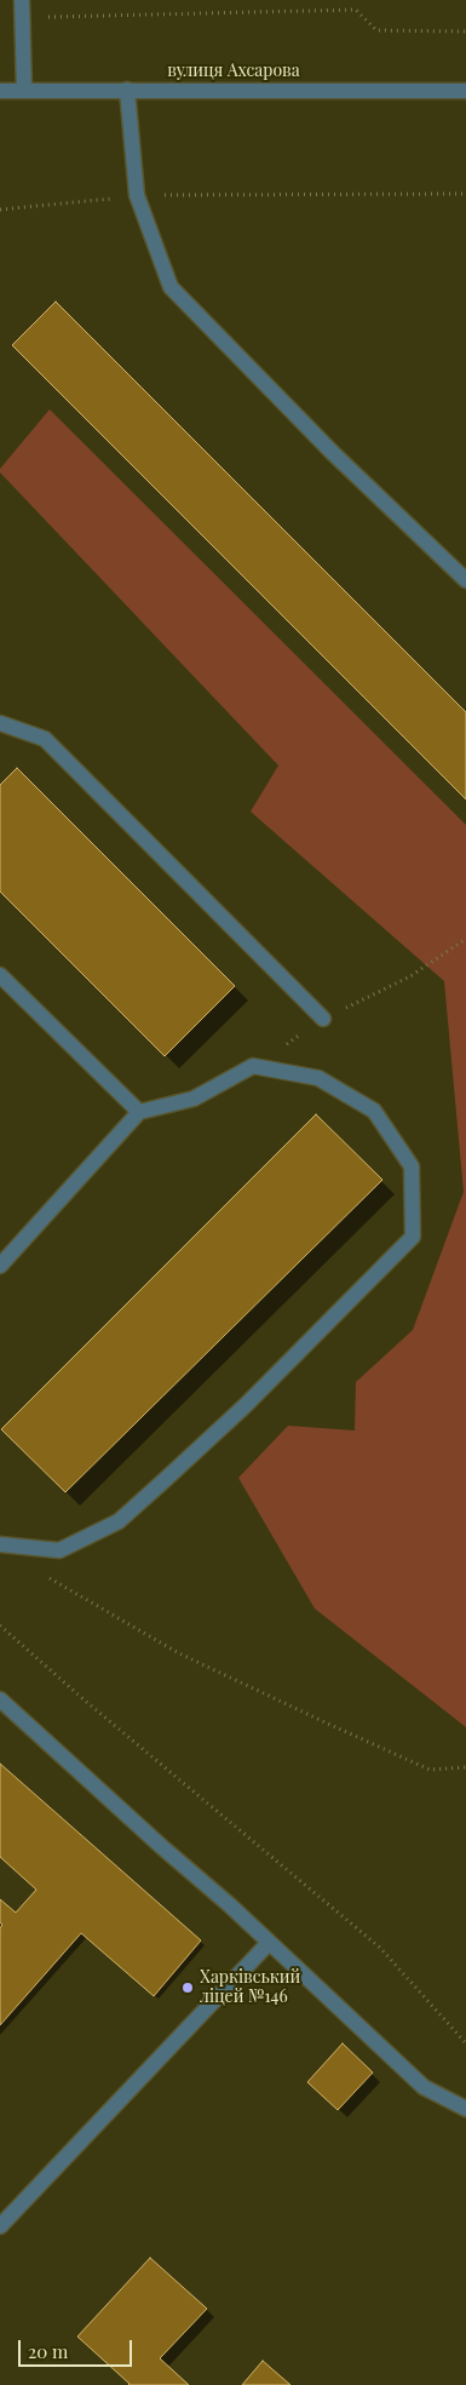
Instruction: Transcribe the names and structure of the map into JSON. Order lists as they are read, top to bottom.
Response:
{
  "streets": {
    "street": ["вулиця Ахсарова"]
  },
  "places": ["Харківський ліцей №146"],
  "scale_bar": "20 m"
}
